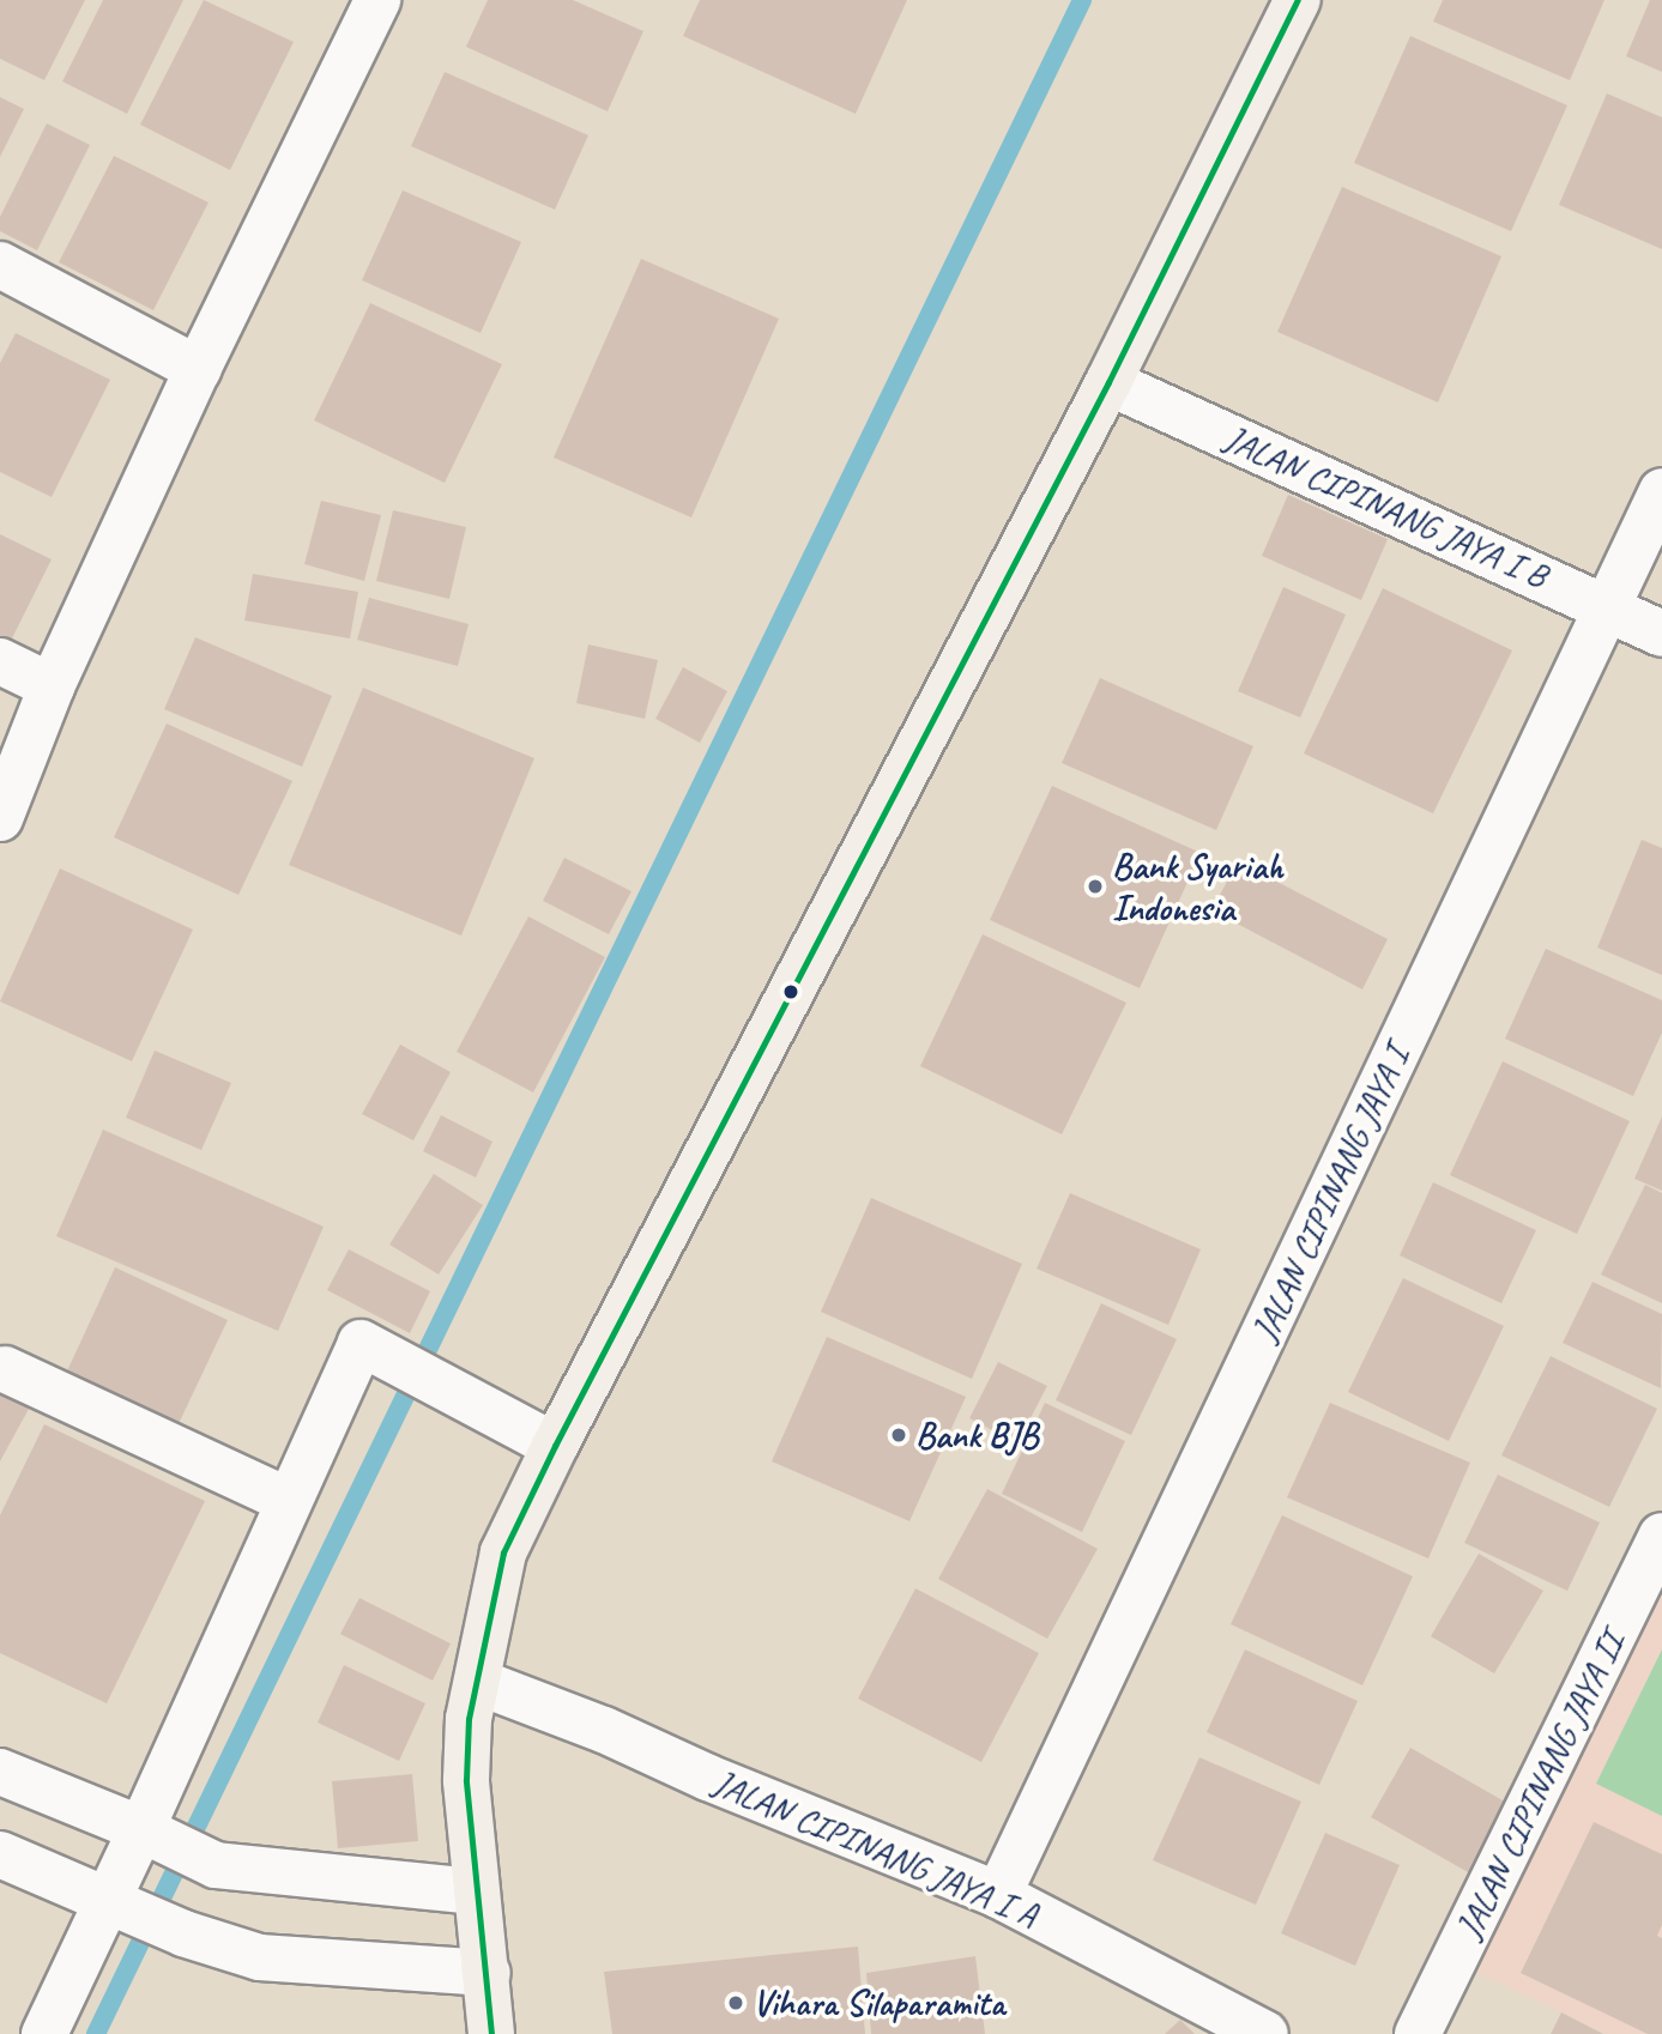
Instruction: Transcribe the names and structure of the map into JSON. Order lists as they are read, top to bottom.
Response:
{
  "streets": {
    "street": [
      "JALAN CIPINANG JAYA I B",
      "JALAN CIPINANG JAYA I",
      "JALAN CIPINANG JAYA II",
      "JALAN CIPINANG JAYA I A"
    ]
  },
  "crossings": [
    ["JALAN CIPINANG JAYA I B", "JALAN CIPINANG JAYA I"],
    ["JALAN CIPINANG JAYA I", "JALAN CIPINANG JAYA I A"]
  ],
  "places": ["Bank Syariah Indonesia", "Bank BJB", "Vihara Silaparamita"]
}
